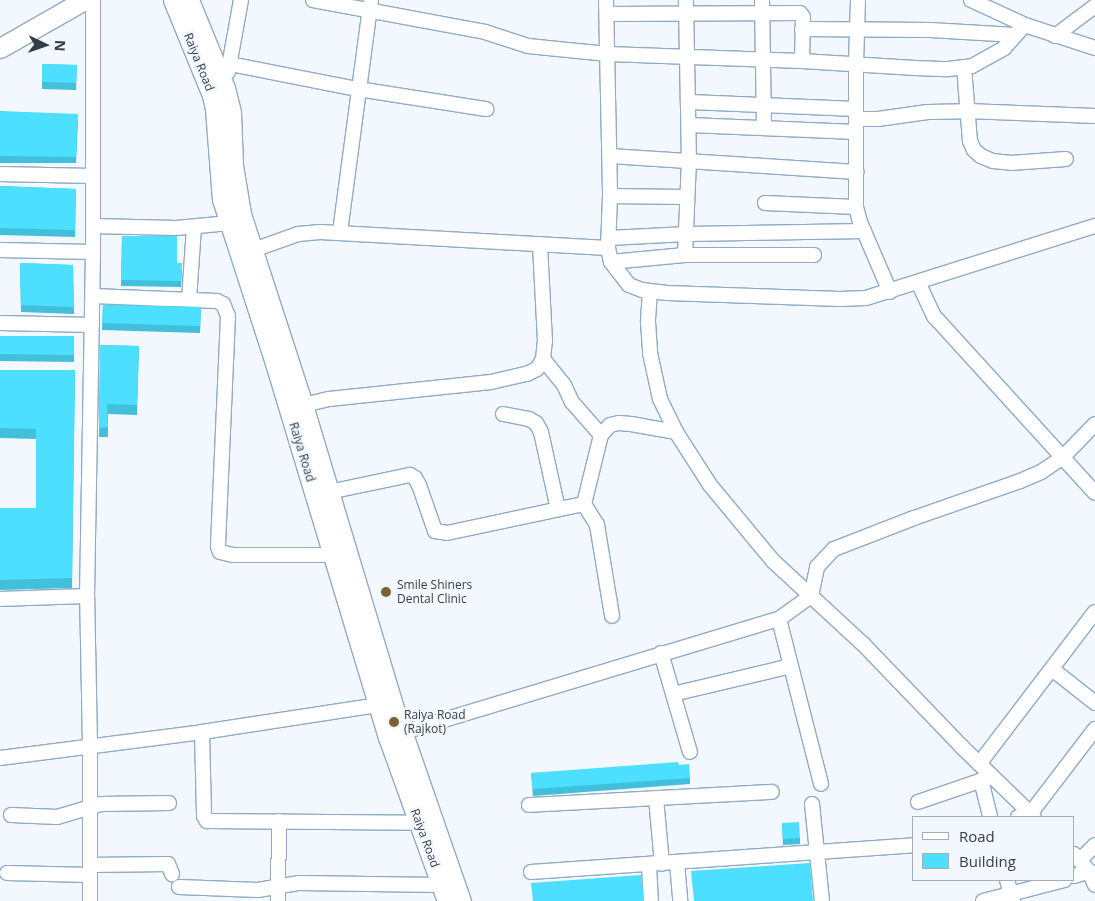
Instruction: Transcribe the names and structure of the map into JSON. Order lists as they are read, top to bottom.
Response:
{
  "streets": {
    "street": ["Raiya Road"]
  },
  "places": ["Smile Shiners Dental Clinic", "Raiya Road (Rajkot)"],
  "legend": ["Road", "Building"],
  "north": "right"
}
